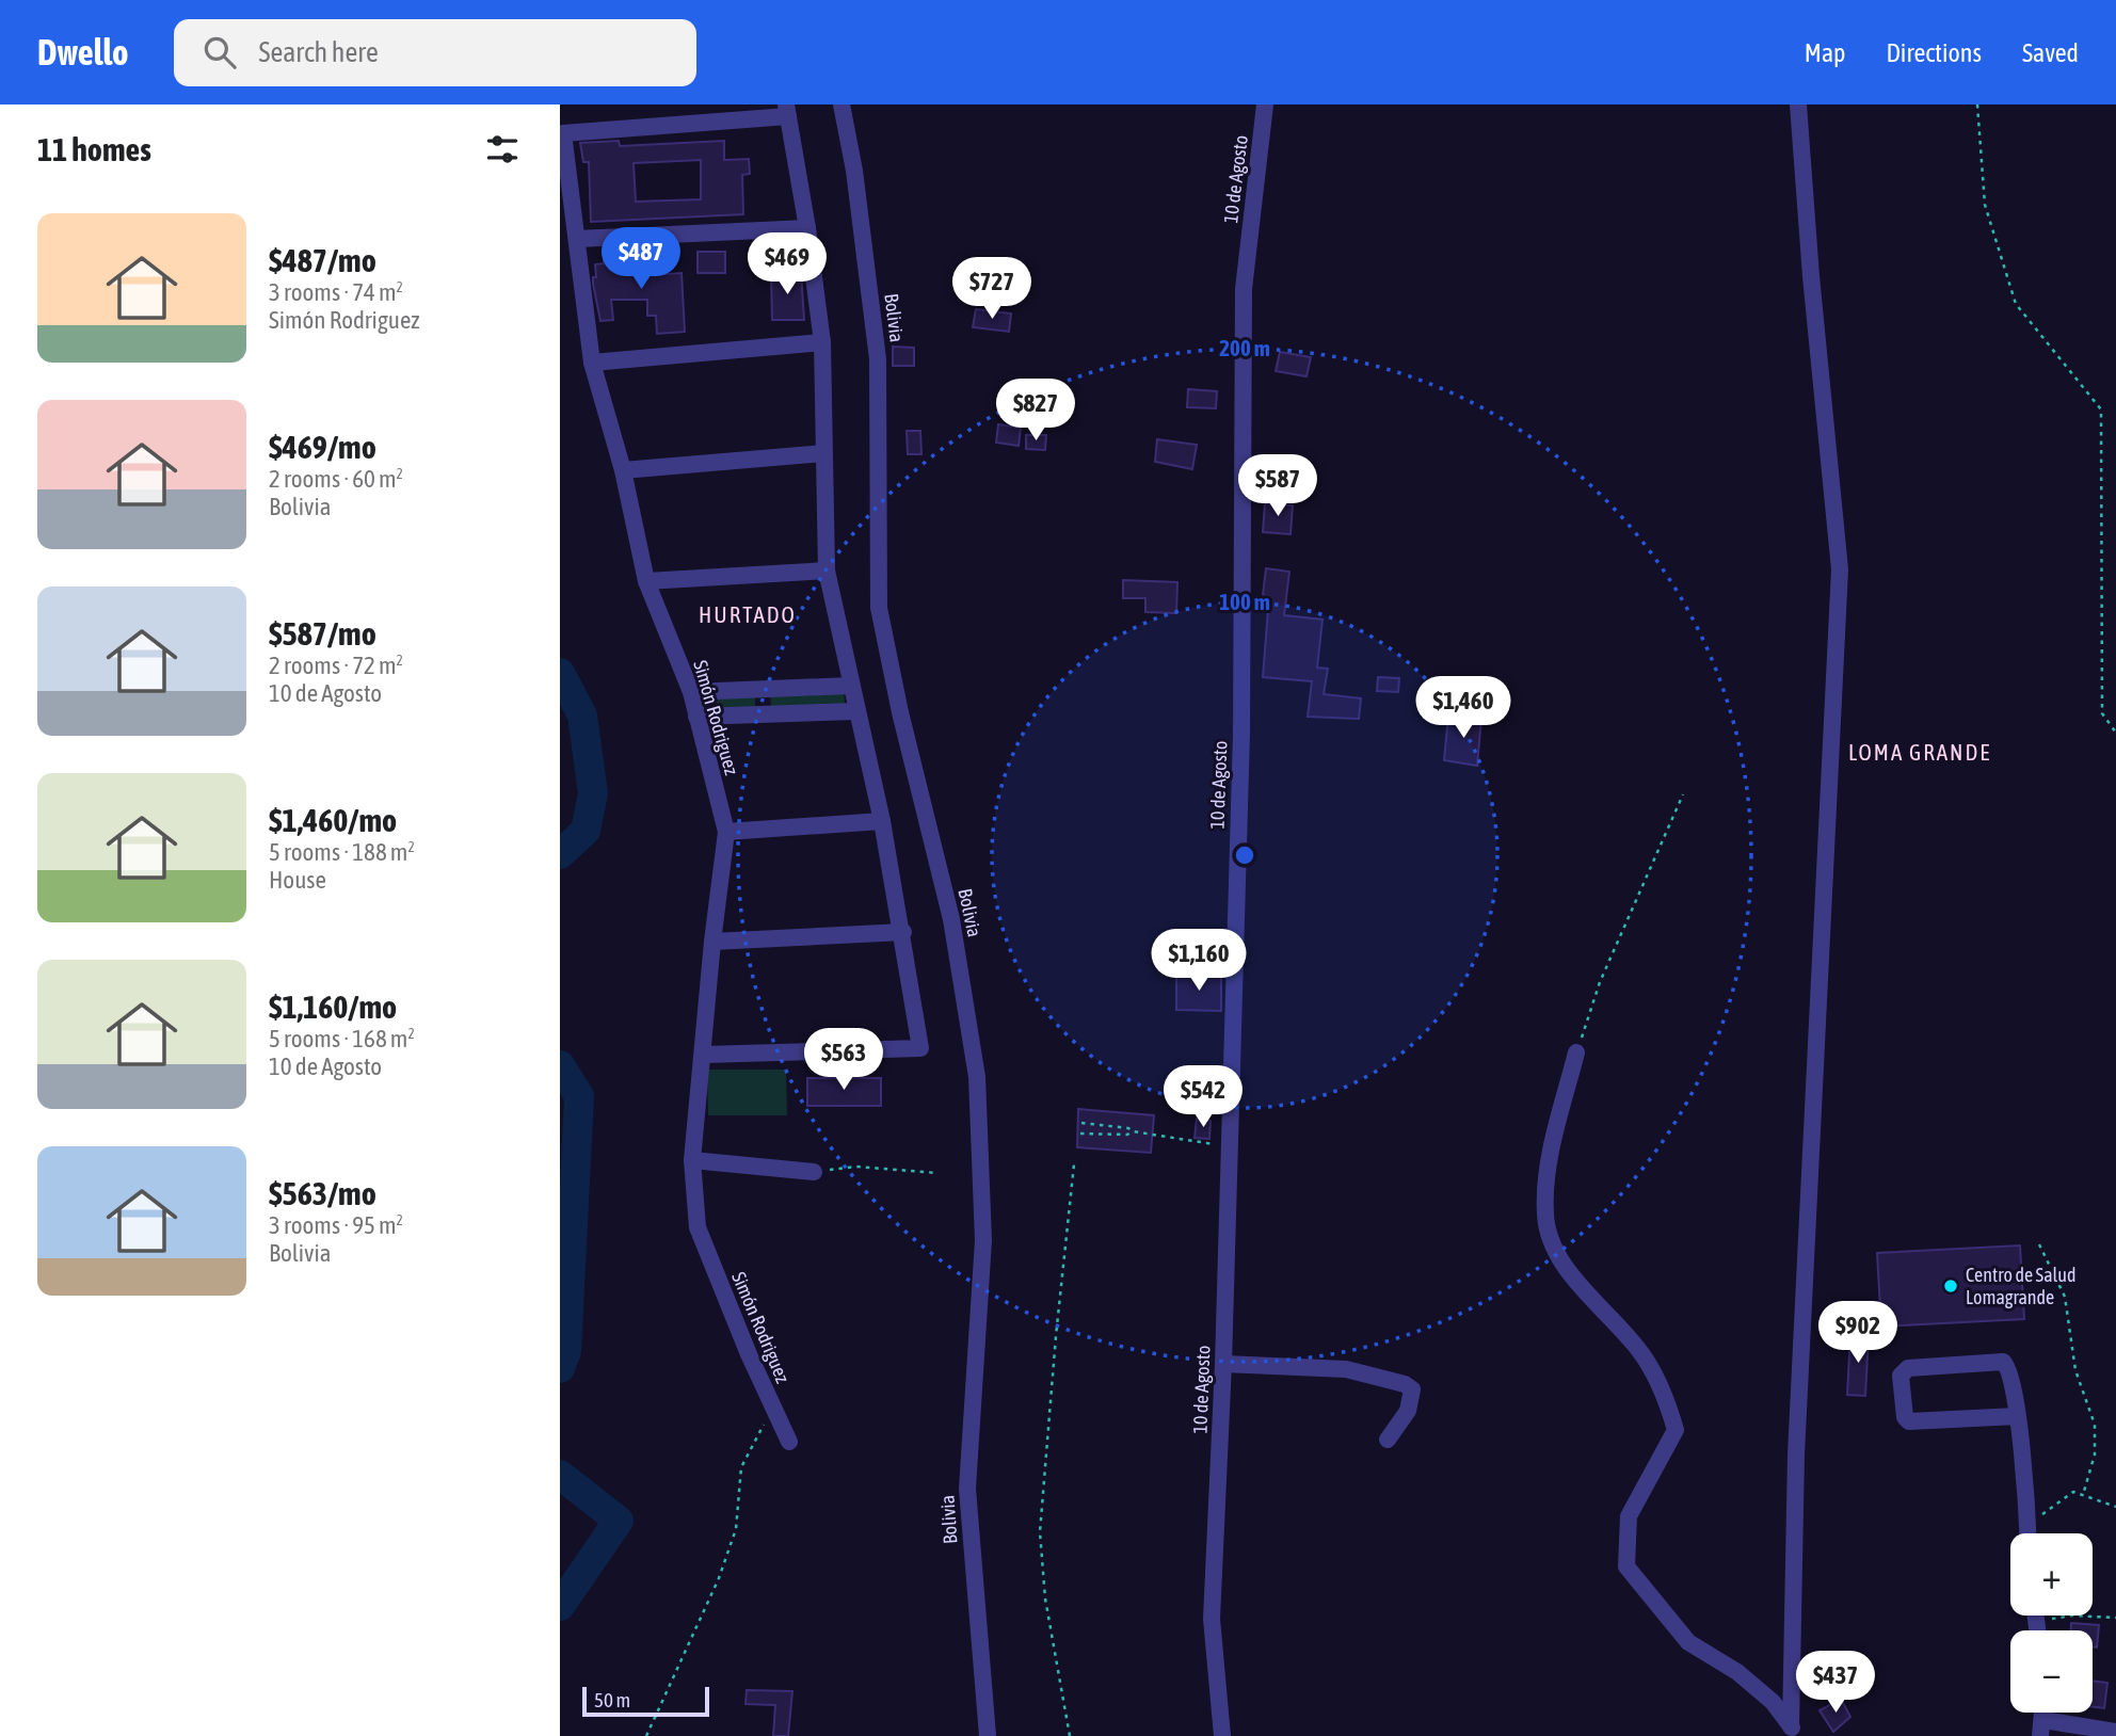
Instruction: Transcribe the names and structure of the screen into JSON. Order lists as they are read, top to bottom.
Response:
{
  "streets": {
    "street": ["10 de Agosto", "Bolivia", "Simón Rodriguez"]
  },
  "districts": ["HURTADO", "LOMA GRANDE"],
  "places": ["Centro de Salud Lomagrande"],
  "scale_bar": "50 m",
  "page": {
    "header": "Dwello",
    "search": "Search here",
    "nav": ["Map", "Directions", "Saved"],
    "heading": "11 homes",
    "list": [
      {
        "name": "$487/mo",
        "note": "3 rooms · 74 m² · Simón Rodriguez"
      },
      {
        "name": "$469/mo",
        "note": "2 rooms · 60 m² · Bolivia"
      },
      {
        "name": "$587/mo",
        "note": "2 rooms · 72 m² · 10 de Agosto"
      },
      {
        "name": "$1,460/mo",
        "note": "5 rooms · 188 m² · House"
      },
      {
        "name": "$1,160/mo",
        "note": "5 rooms · 168 m² · 10 de Agosto"
      },
      {
        "name": "$563/mo",
        "note": "3 rooms · 95 m² · Bolivia"
      }
    ],
    "price": [
      "$487",
      "$469",
      "$727",
      "$827",
      "$587",
      "$1,460",
      "$1,160",
      "$563",
      "$542",
      "$902",
      "$437"
    ],
    "map_buttons": ["+", "−"],
    "scale": "50 m"
  },
  "rings": ["200 m", "100 m"]
}
